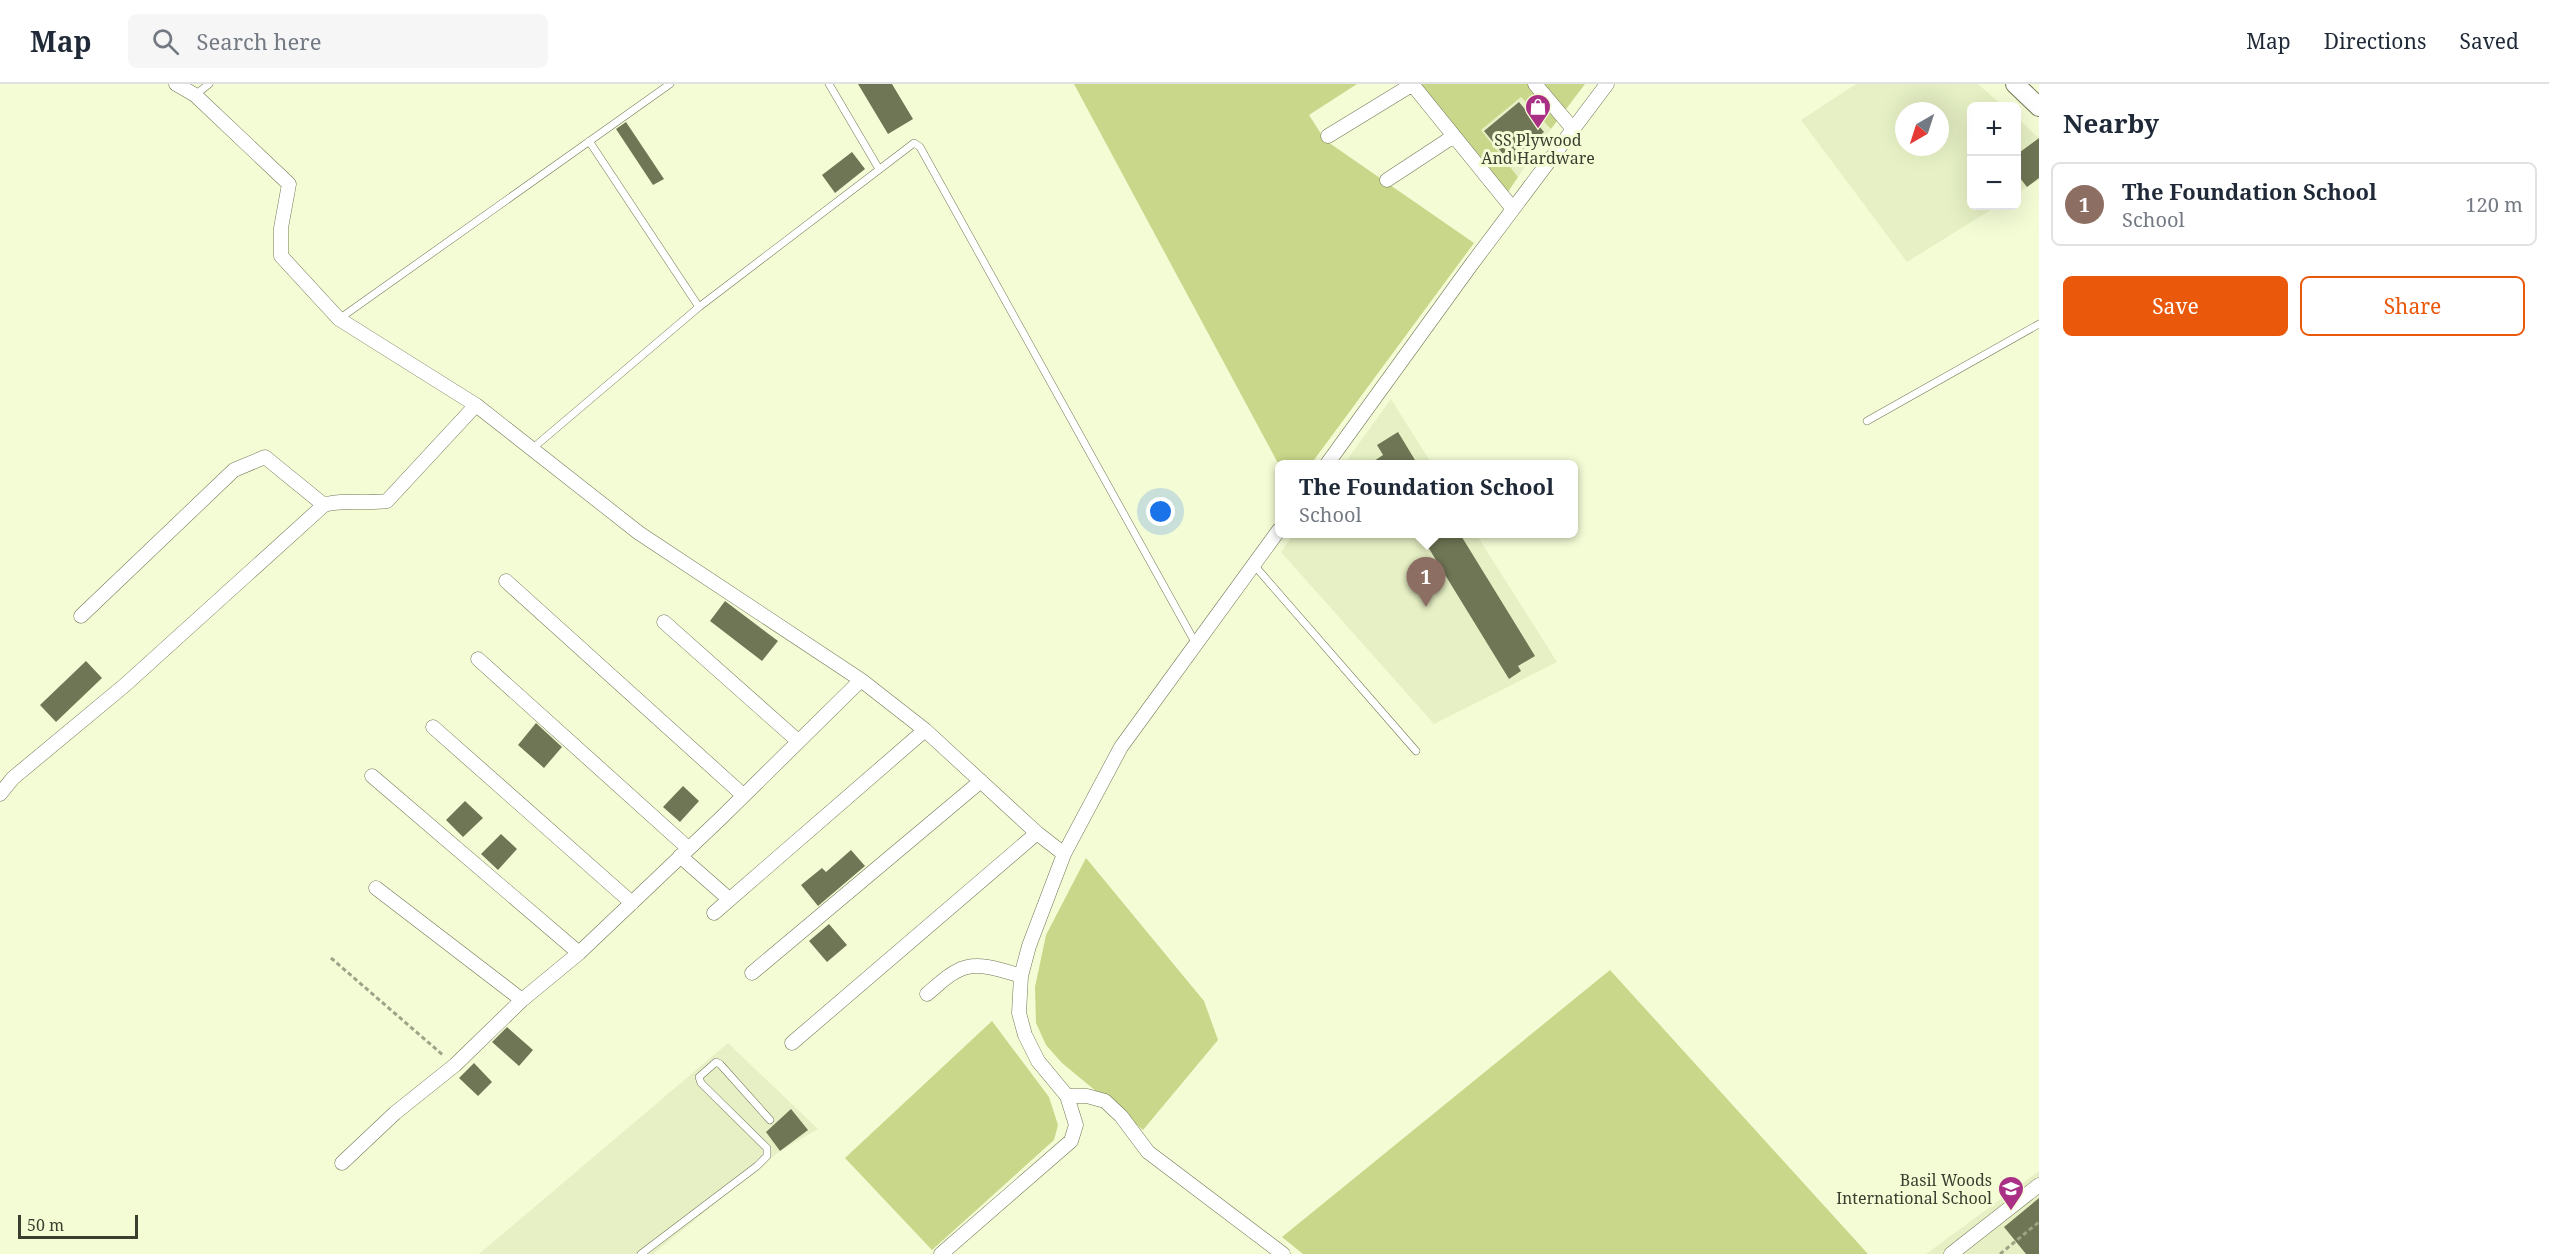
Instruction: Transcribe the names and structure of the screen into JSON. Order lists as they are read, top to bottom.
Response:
{
  "places": {
    "shop": ["SS Plywood And Hardware"],
    "school or university": ["Basil Woods International School"]
  },
  "scale_bar": "50 m",
  "north": "bottom left",
  "page": {
    "header": "Map",
    "search": "Search here",
    "nav": ["Map", "Directions", "Saved"],
    "heading": "Nearby",
    "map_buttons": ["+", "−"],
    "list": [
      {
        "mark": "1",
        "name": "The Foundation School",
        "note": "School",
        "value": "120 m"
      }
    ],
    "buttons": ["Save", "Share"],
    "popup": ["The Foundation School", "School"],
    "pins": "1",
    "scale": "50 m"
  }
}
